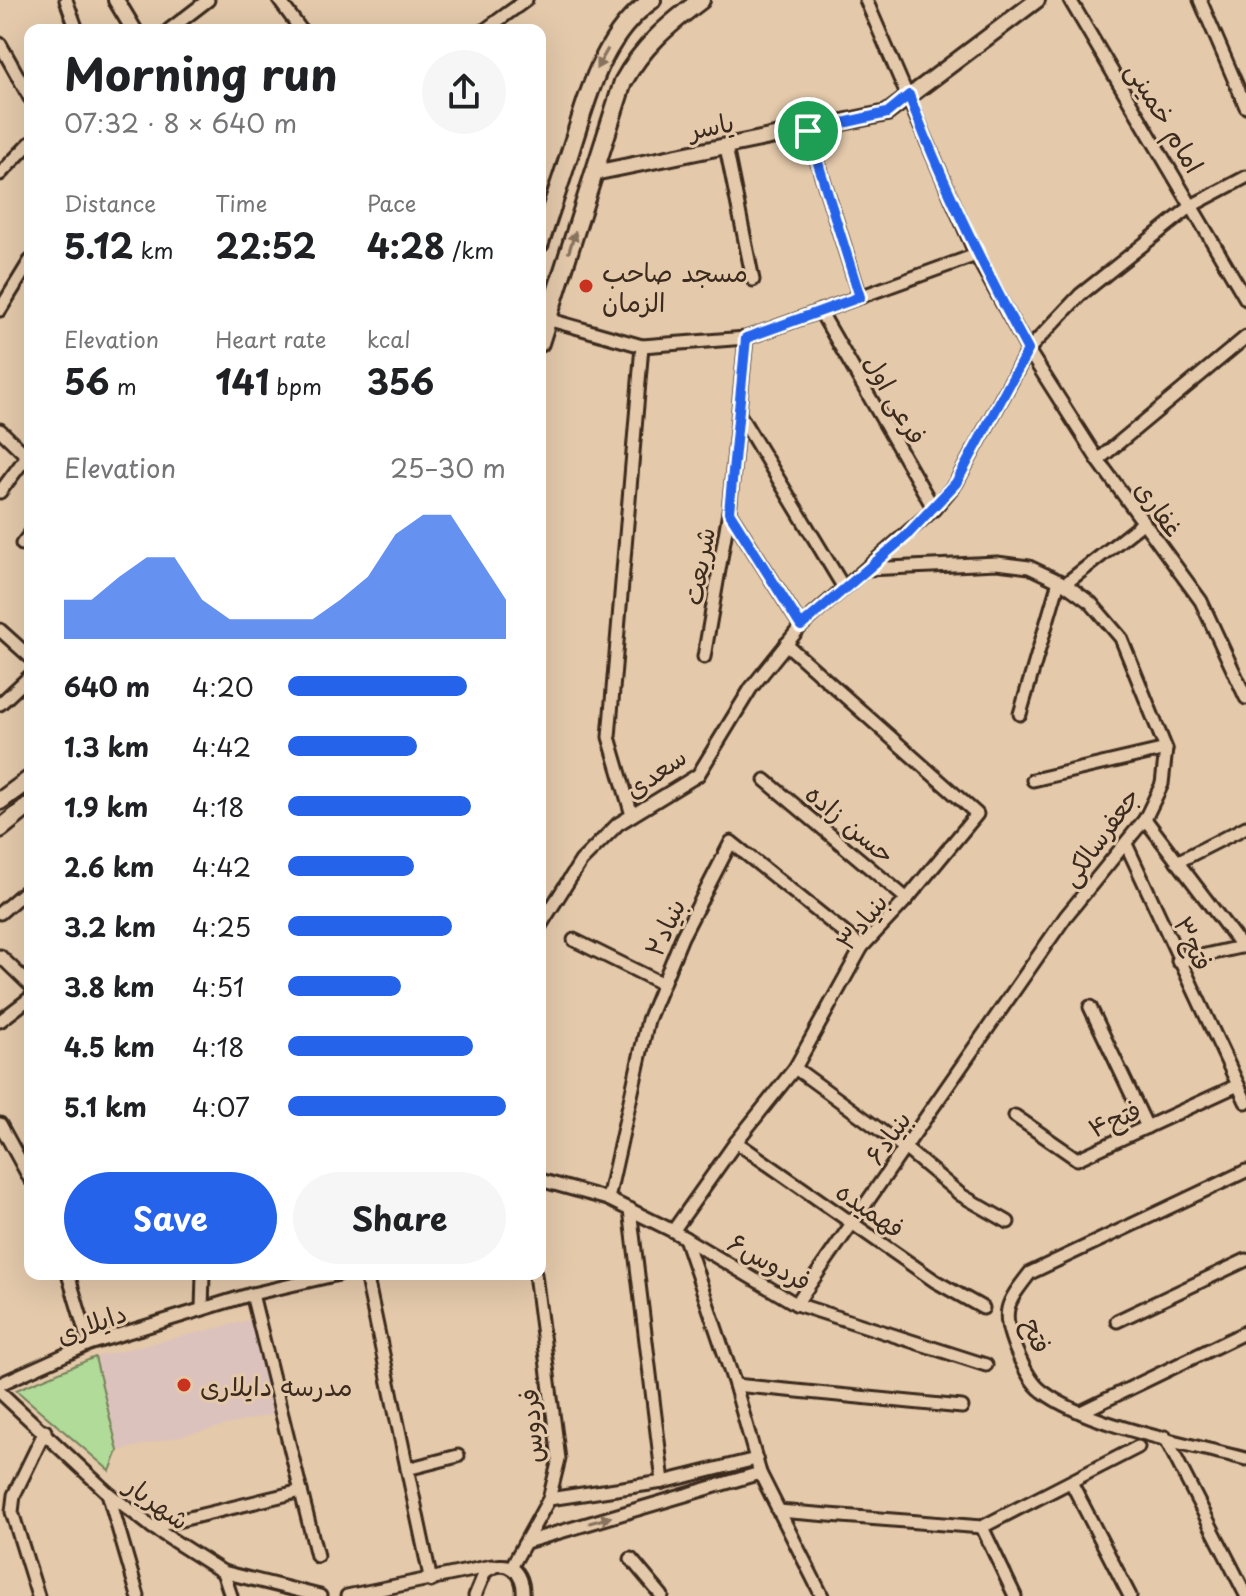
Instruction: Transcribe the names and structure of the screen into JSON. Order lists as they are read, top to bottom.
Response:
{
  "streets": {
    "street": [
      "امام خمینی",
      "یاسر",
      "فرعی اول",
      "غفاری",
      "شریعت",
      "سعدی",
      "حسن زاده",
      "جعفرسالکی",
      "بنیاد۳",
      "بنیاد۲",
      "فتح۳",
      "فتح۴",
      "بنیاد۶",
      "فهمیده",
      "فردوس۶",
      "دایلاری",
      "فتح",
      "فردوس",
      "شهریار"
    ]
  },
  "crossings": [
    ["یاسر", "غفاری"],
    ["فرعی اول", "سعدی"],
    ["غفاری", "سعدی"],
    ["سعدی", "بنیاد۳"],
    ["حسن زاده", "بنیاد۳"],
    ["جعفرسالکی", "فتح۳"],
    ["جعفرسالکی", "بنیاد۶"],
    ["بنیاد۳", "بنیاد۲"],
    ["بنیاد۳", "فهمیده"],
    ["بنیاد۳", "فردوس۶"],
    ["بنیاد۲", "فردوس۶"],
    ["فتح۳", "فتح۴"],
    ["بنیاد۶", "فهمیده"],
    ["بنیاد۶", "فردوس۶"]
  ],
  "places": ["مسجد صاحب الزمان", "مدرسه دایلاری"],
  "page": {
    "heading": ["Morning run", "07:32 · 8 × 640 m"],
    "stats": [
      ["Distance", "5.12 km"],
      ["Time", "22:52"],
      ["Pace", "4:28 /km"],
      ["Elevation", "56 m"],
      ["Heart rate", "141 bpm"],
      ["kcal", "356"]
    ],
    "chart": ["Elevation", "25–30 m"],
    "list": [
      {
        "name": "640 m",
        "note": "4:20"
      },
      {
        "name": "1.3 km",
        "note": "4:42"
      },
      {
        "name": "1.9 km",
        "note": "4:18"
      },
      {
        "name": "2.6 km",
        "note": "4:42"
      },
      {
        "name": "3.2 km",
        "note": "4:25"
      },
      {
        "name": "3.8 km",
        "note": "4:51"
      },
      {
        "name": "4.5 km",
        "note": "4:18"
      },
      {
        "name": "5.1 km",
        "note": "4:07"
      }
    ],
    "buttons": ["Save", "Share"]
  }
}
